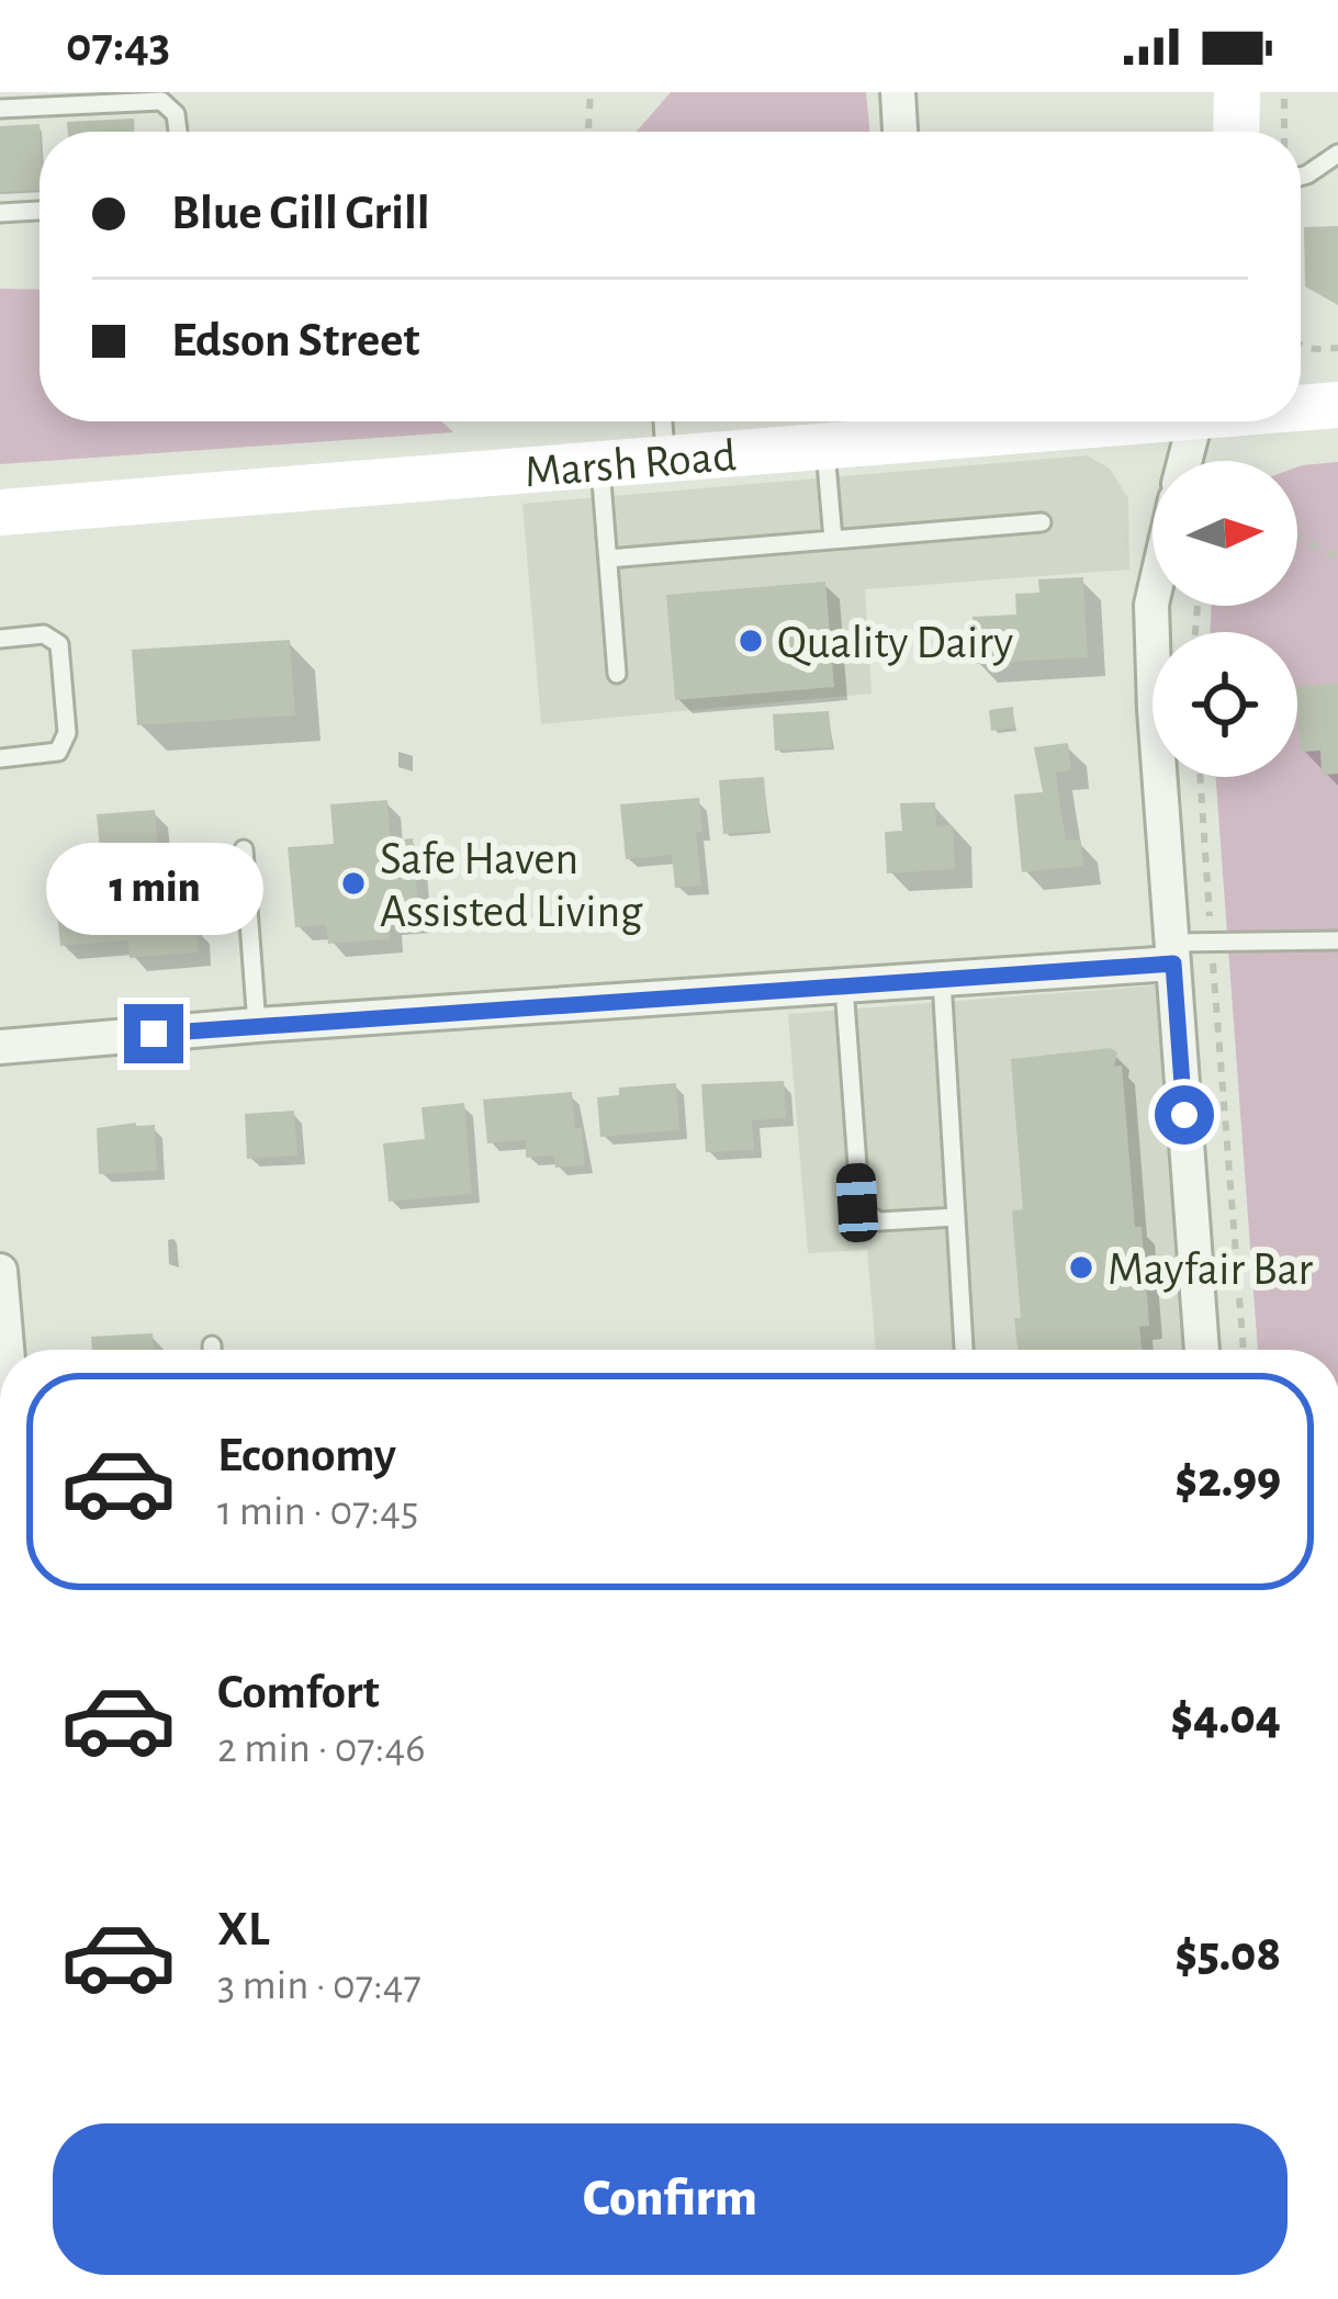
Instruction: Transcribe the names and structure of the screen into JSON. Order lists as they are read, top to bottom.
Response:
{
  "streets": {
    "main road": ["Marsh Road"]
  },
  "places": ["Quality Dairy", "Safe Haven Assisted Living", "Mayfair Bar"],
  "north": "right",
  "page": {
    "status": "07:43",
    "banner": ["Blue Gill Grill", "Edson Street"],
    "bubble": "1 min",
    "list": [
      {
        "name": "Economy",
        "note": "1 min · 07:45",
        "value": "$2.99"
      },
      {
        "name": "Comfort",
        "note": "2 min · 07:46",
        "value": "$4.04"
      },
      {
        "name": "XL",
        "note": "3 min · 07:47",
        "value": "$5.08"
      }
    ],
    "buttons": "Confirm"
  }
}
